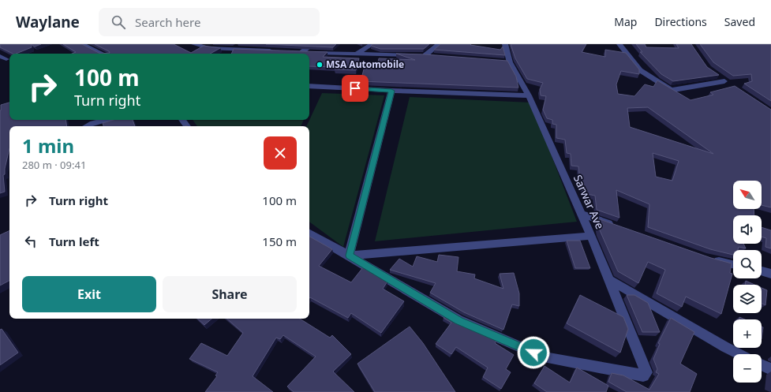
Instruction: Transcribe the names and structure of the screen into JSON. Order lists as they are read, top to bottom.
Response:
{
  "streets": {
    "street": ["Sarwar Ave"]
  },
  "places": ["MSA Automobile"],
  "north": "top left",
  "page": {
    "header": "Waylane",
    "search": "Search here",
    "nav": ["Map", "Directions", "Saved"],
    "turn": ["100 m", "Turn right"],
    "heading": ["1 min", "280 m · 09:41"],
    "list": [
      {
        "name": "Turn right",
        "value": "100 m"
      },
      {
        "name": "Turn left",
        "value": "150 m"
      }
    ],
    "map_buttons": ["+", "−"],
    "buttons": ["Exit", "Share"]
  }
}
